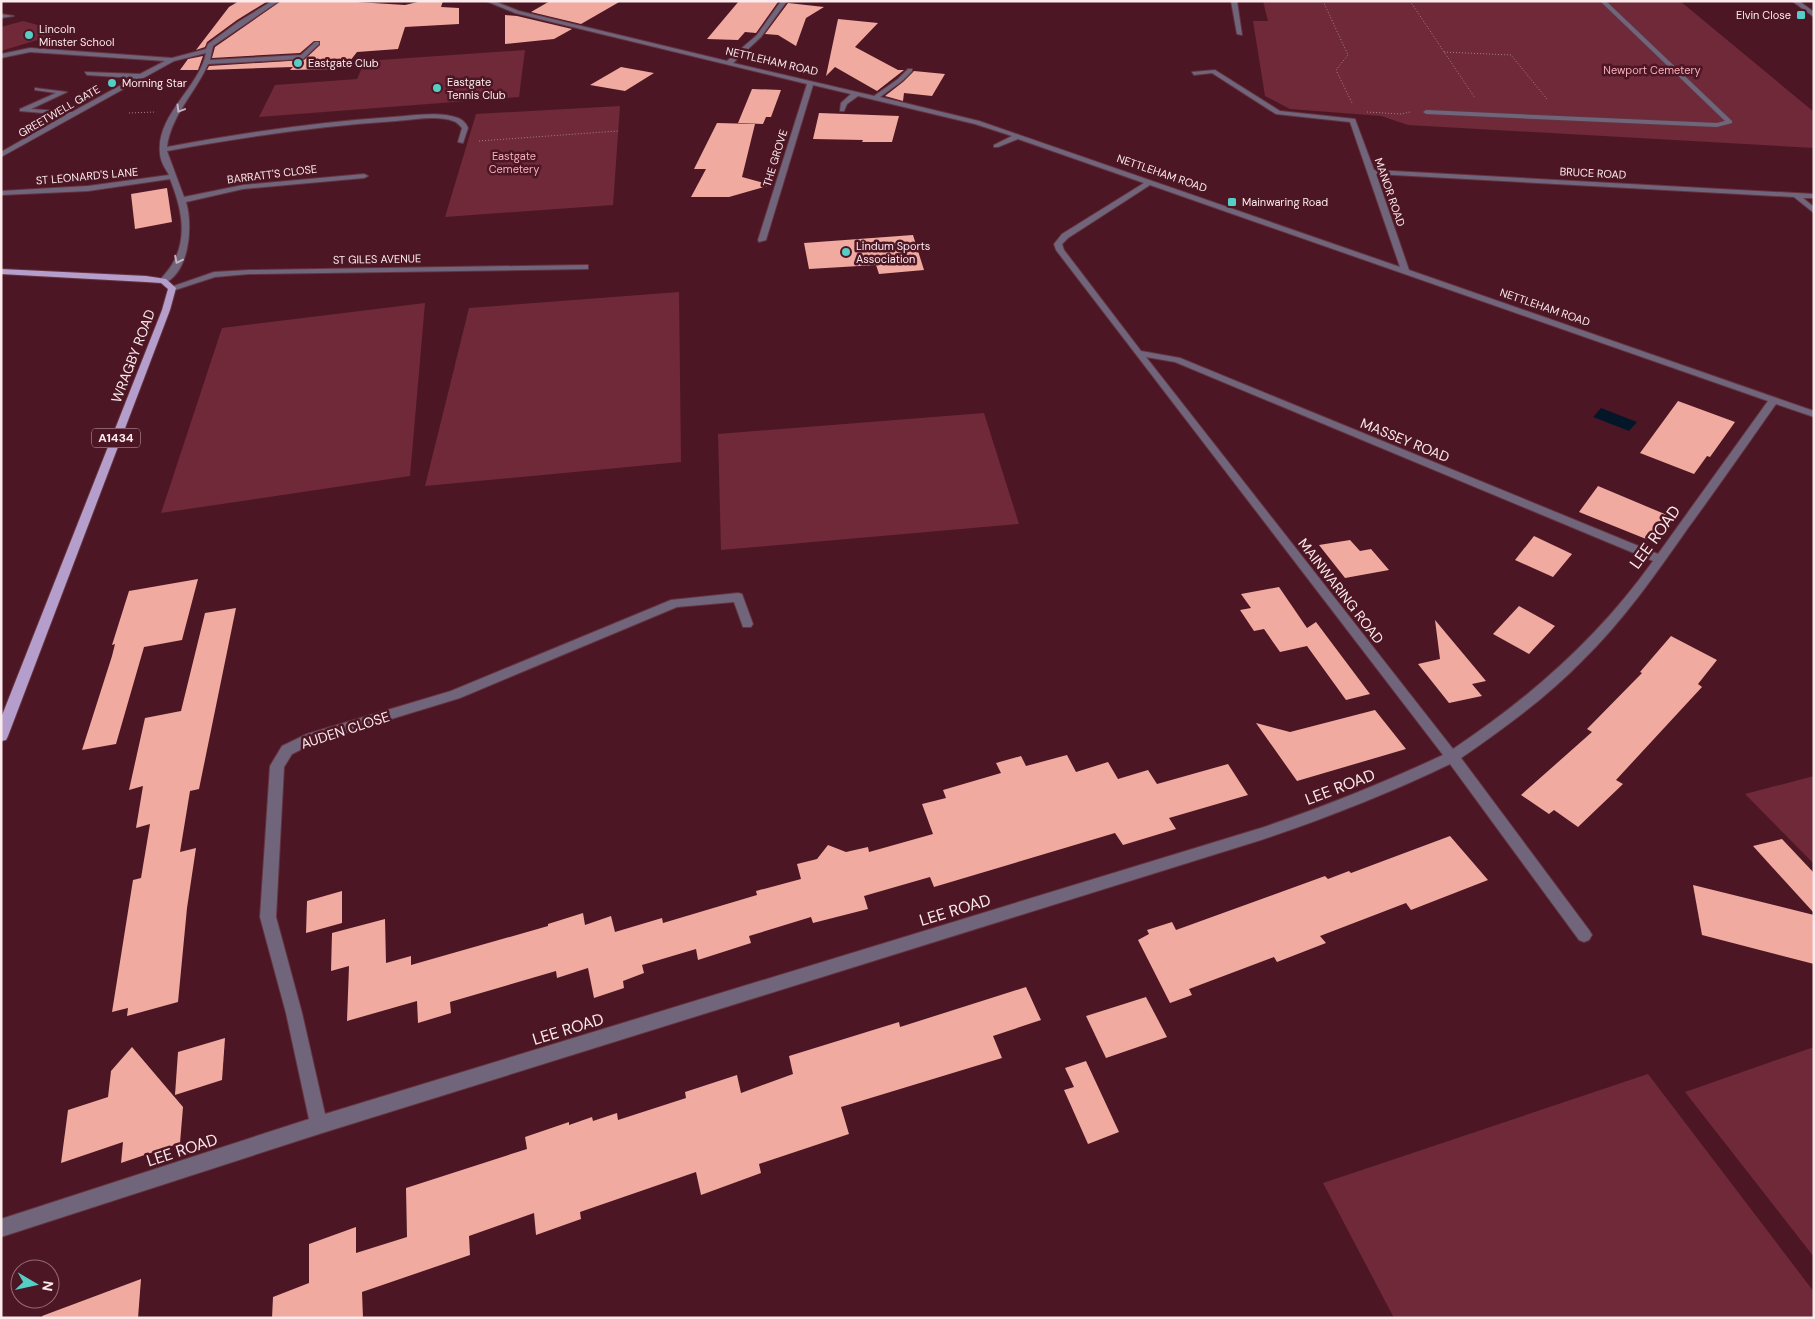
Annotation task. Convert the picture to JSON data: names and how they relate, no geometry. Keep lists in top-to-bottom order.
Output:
{
  "streets": {
    "main road": ["WRAGBY ROAD", "A1434"],
    "street": [
      "NETTLEHAM ROAD",
      "GREETWELL GATE",
      "THE GROVE",
      "BRUCE ROAD",
      "BARRATT'S CLOSE",
      "ST LEONARD'S LANE",
      "MANOR ROAD",
      "ST GILES AVENUE",
      "MASSEY ROAD",
      "LEE ROAD",
      "MAINWARING ROAD",
      "AUDEN CLOSE"
    ]
  },
  "crossings": [
    ["NETTLEHAM ROAD", "THE GROVE"],
    ["NETTLEHAM ROAD", "MANOR ROAD"],
    ["NETTLEHAM ROAD", "LEE ROAD"],
    ["NETTLEHAM ROAD", "MAINWARING ROAD"],
    ["BRUCE ROAD", "MANOR ROAD"],
    ["ST GILES AVENUE", "WRAGBY ROAD"],
    ["MASSEY ROAD", "LEE ROAD"],
    ["MASSEY ROAD", "MAINWARING ROAD"],
    ["LEE ROAD", "MAINWARING ROAD"],
    ["LEE ROAD", "AUDEN CLOSE"]
  ],
  "parks": ["Newport Cemetery", "Eastgate Cemetery"],
  "places": {
    "transit": ["Elvin Close", "Mainwaring Road"],
    "other": [
      "Lincoln Minster School",
      "Eastgate Club",
      "Morning Star",
      "Eastgate Tennis Club",
      "Lindum Sports Association"
    ]
  },
  "north": "right"
}
